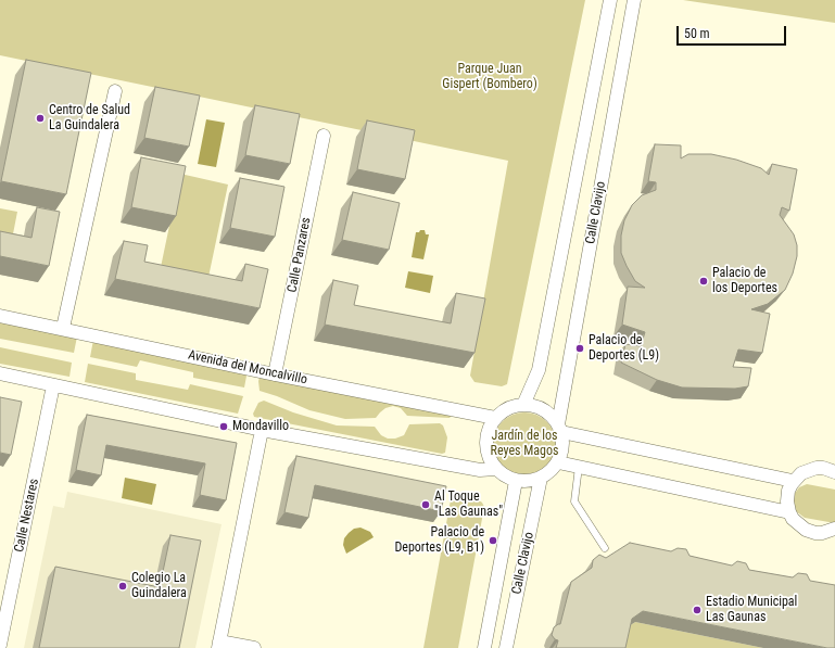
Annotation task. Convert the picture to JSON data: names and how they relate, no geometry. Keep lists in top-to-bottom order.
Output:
{
  "streets": {
    "street": [
      "Calle Clavijo",
      "Calle Panzares",
      "Avenida del Moncalvillo",
      "Calle Nestares"
    ]
  },
  "crossings": [
    ["Calle Clavijo", "Avenida del Moncalvillo"],
    ["Calle Panzares", "Avenida del Moncalvillo"]
  ],
  "parks": ["Parque Juan Gispert (Bombero)", "Jardín de los Reyes Magos"],
  "places": [
    "Centro de Salud La Guindalera",
    "Palacio de los Deportes",
    "Palacio de Deportes (L9)",
    "Mondavillo",
    "Al Toque \"Las Gaunas\"",
    "Palacio de Deportes (L9, B1)",
    "Colegio La Guindalera",
    "Estadio Municipal Las Gaunas"
  ],
  "scale_bar": "50 m"
}
